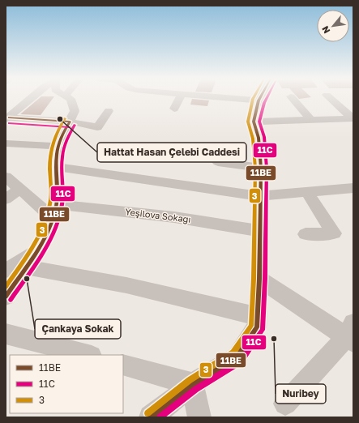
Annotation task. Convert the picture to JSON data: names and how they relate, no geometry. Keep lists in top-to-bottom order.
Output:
{
  "streets": {
    "street": ["Yeşilova Sokağı"]
  },
  "places": ["Hattat Hasan Çelebi Caddesi", "Çankaya Sokak", "Nuribey"],
  "lines": ["transit line 11BE", "transit line 11C", "transit line 3"],
  "legend": ["11BE", "11C", "3"],
  "north": "bottom left"
}
